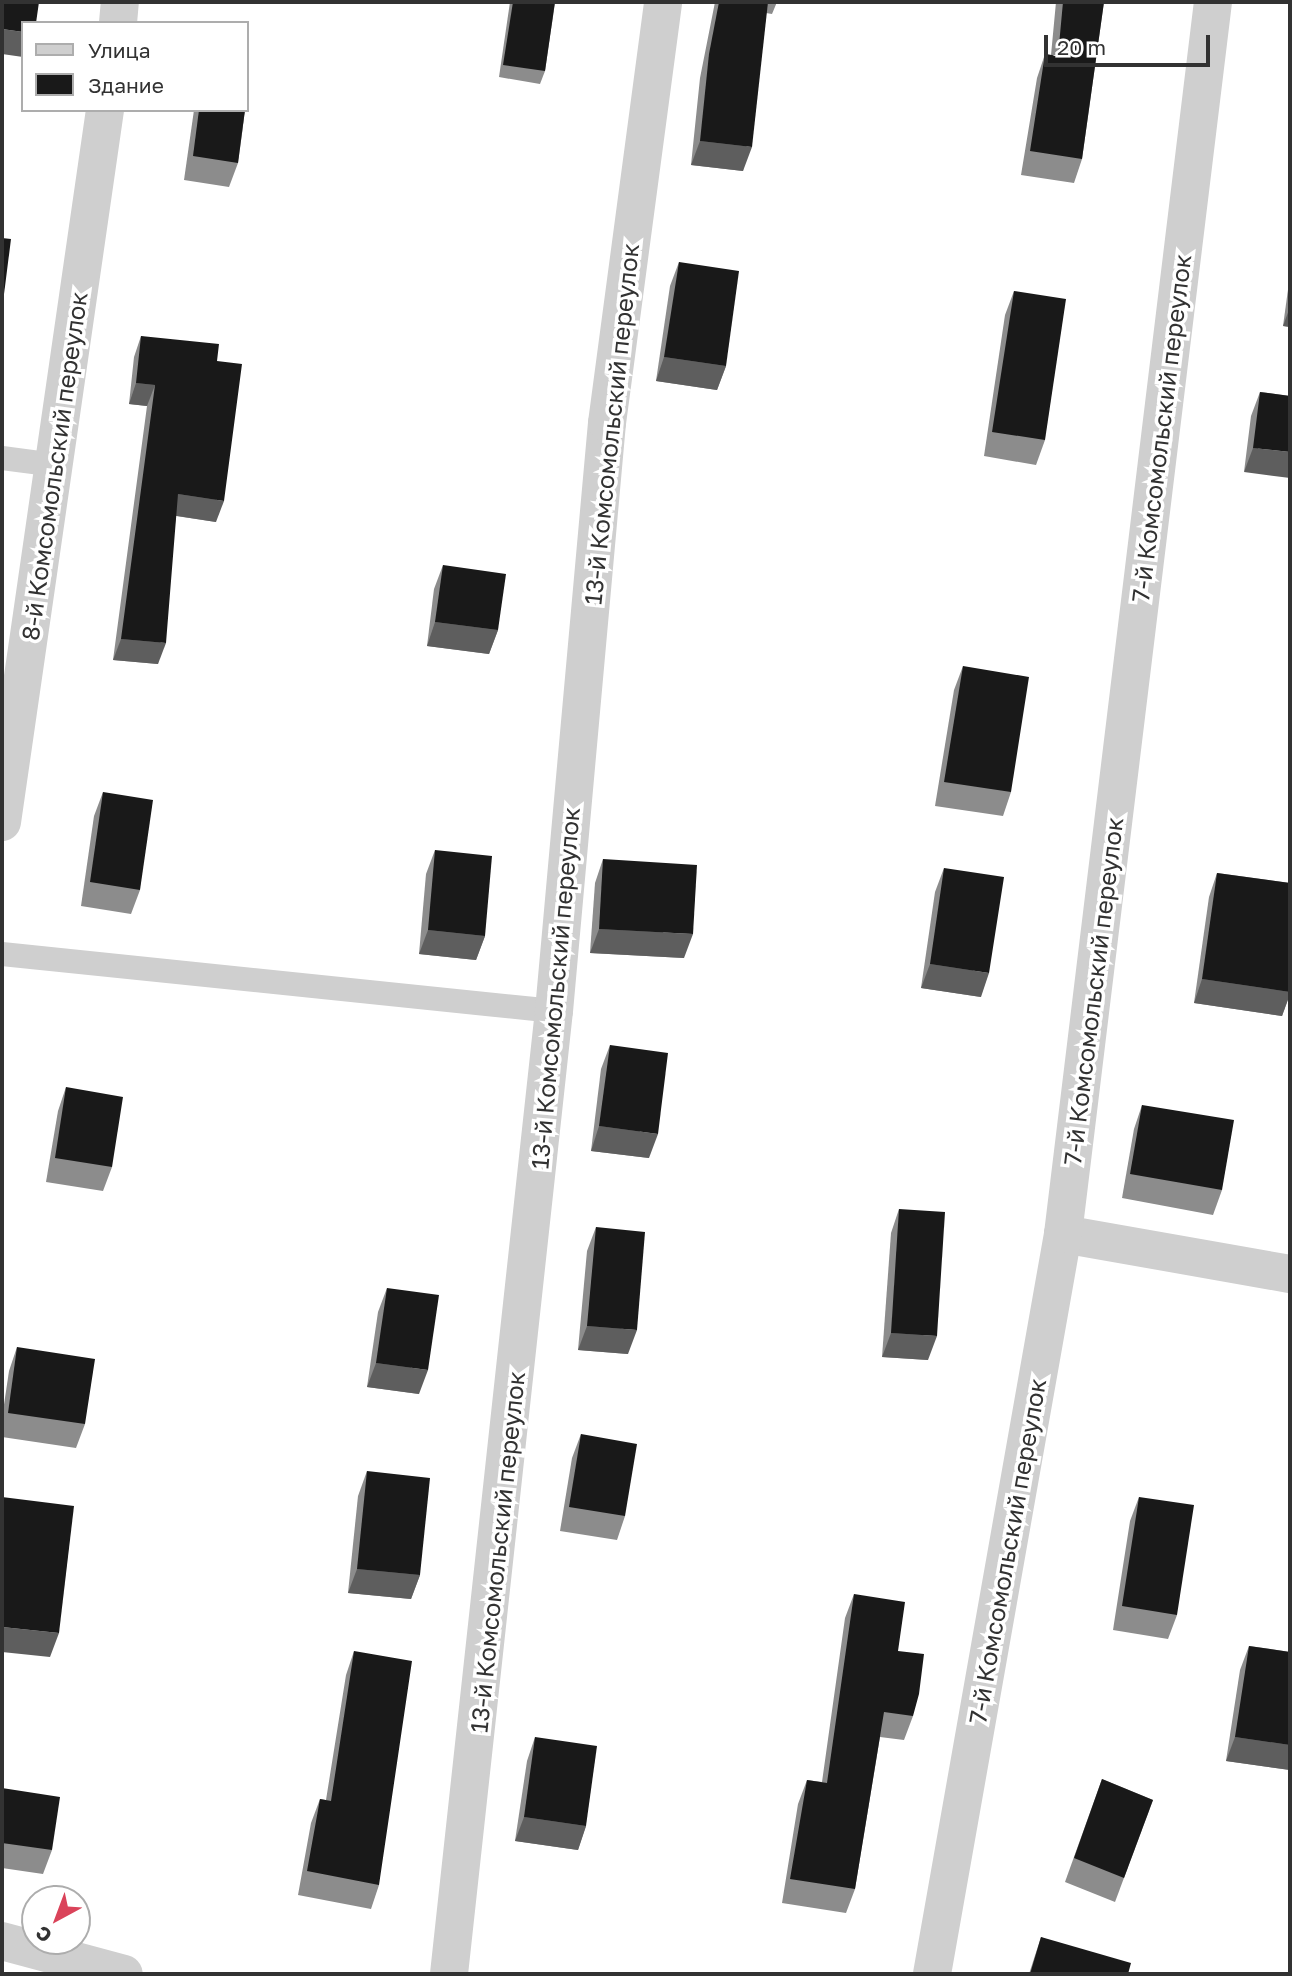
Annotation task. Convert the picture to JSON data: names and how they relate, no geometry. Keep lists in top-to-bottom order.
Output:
{
  "streets": {
    "street": ["13-й Комсомольский переулок", "7-й Комсомольский переулок", "8-й Комсомольский переулок"]
  },
  "legend": ["Улица", "Здание"],
  "scale_bar": "20 m",
  "north": "bottom left"
}
